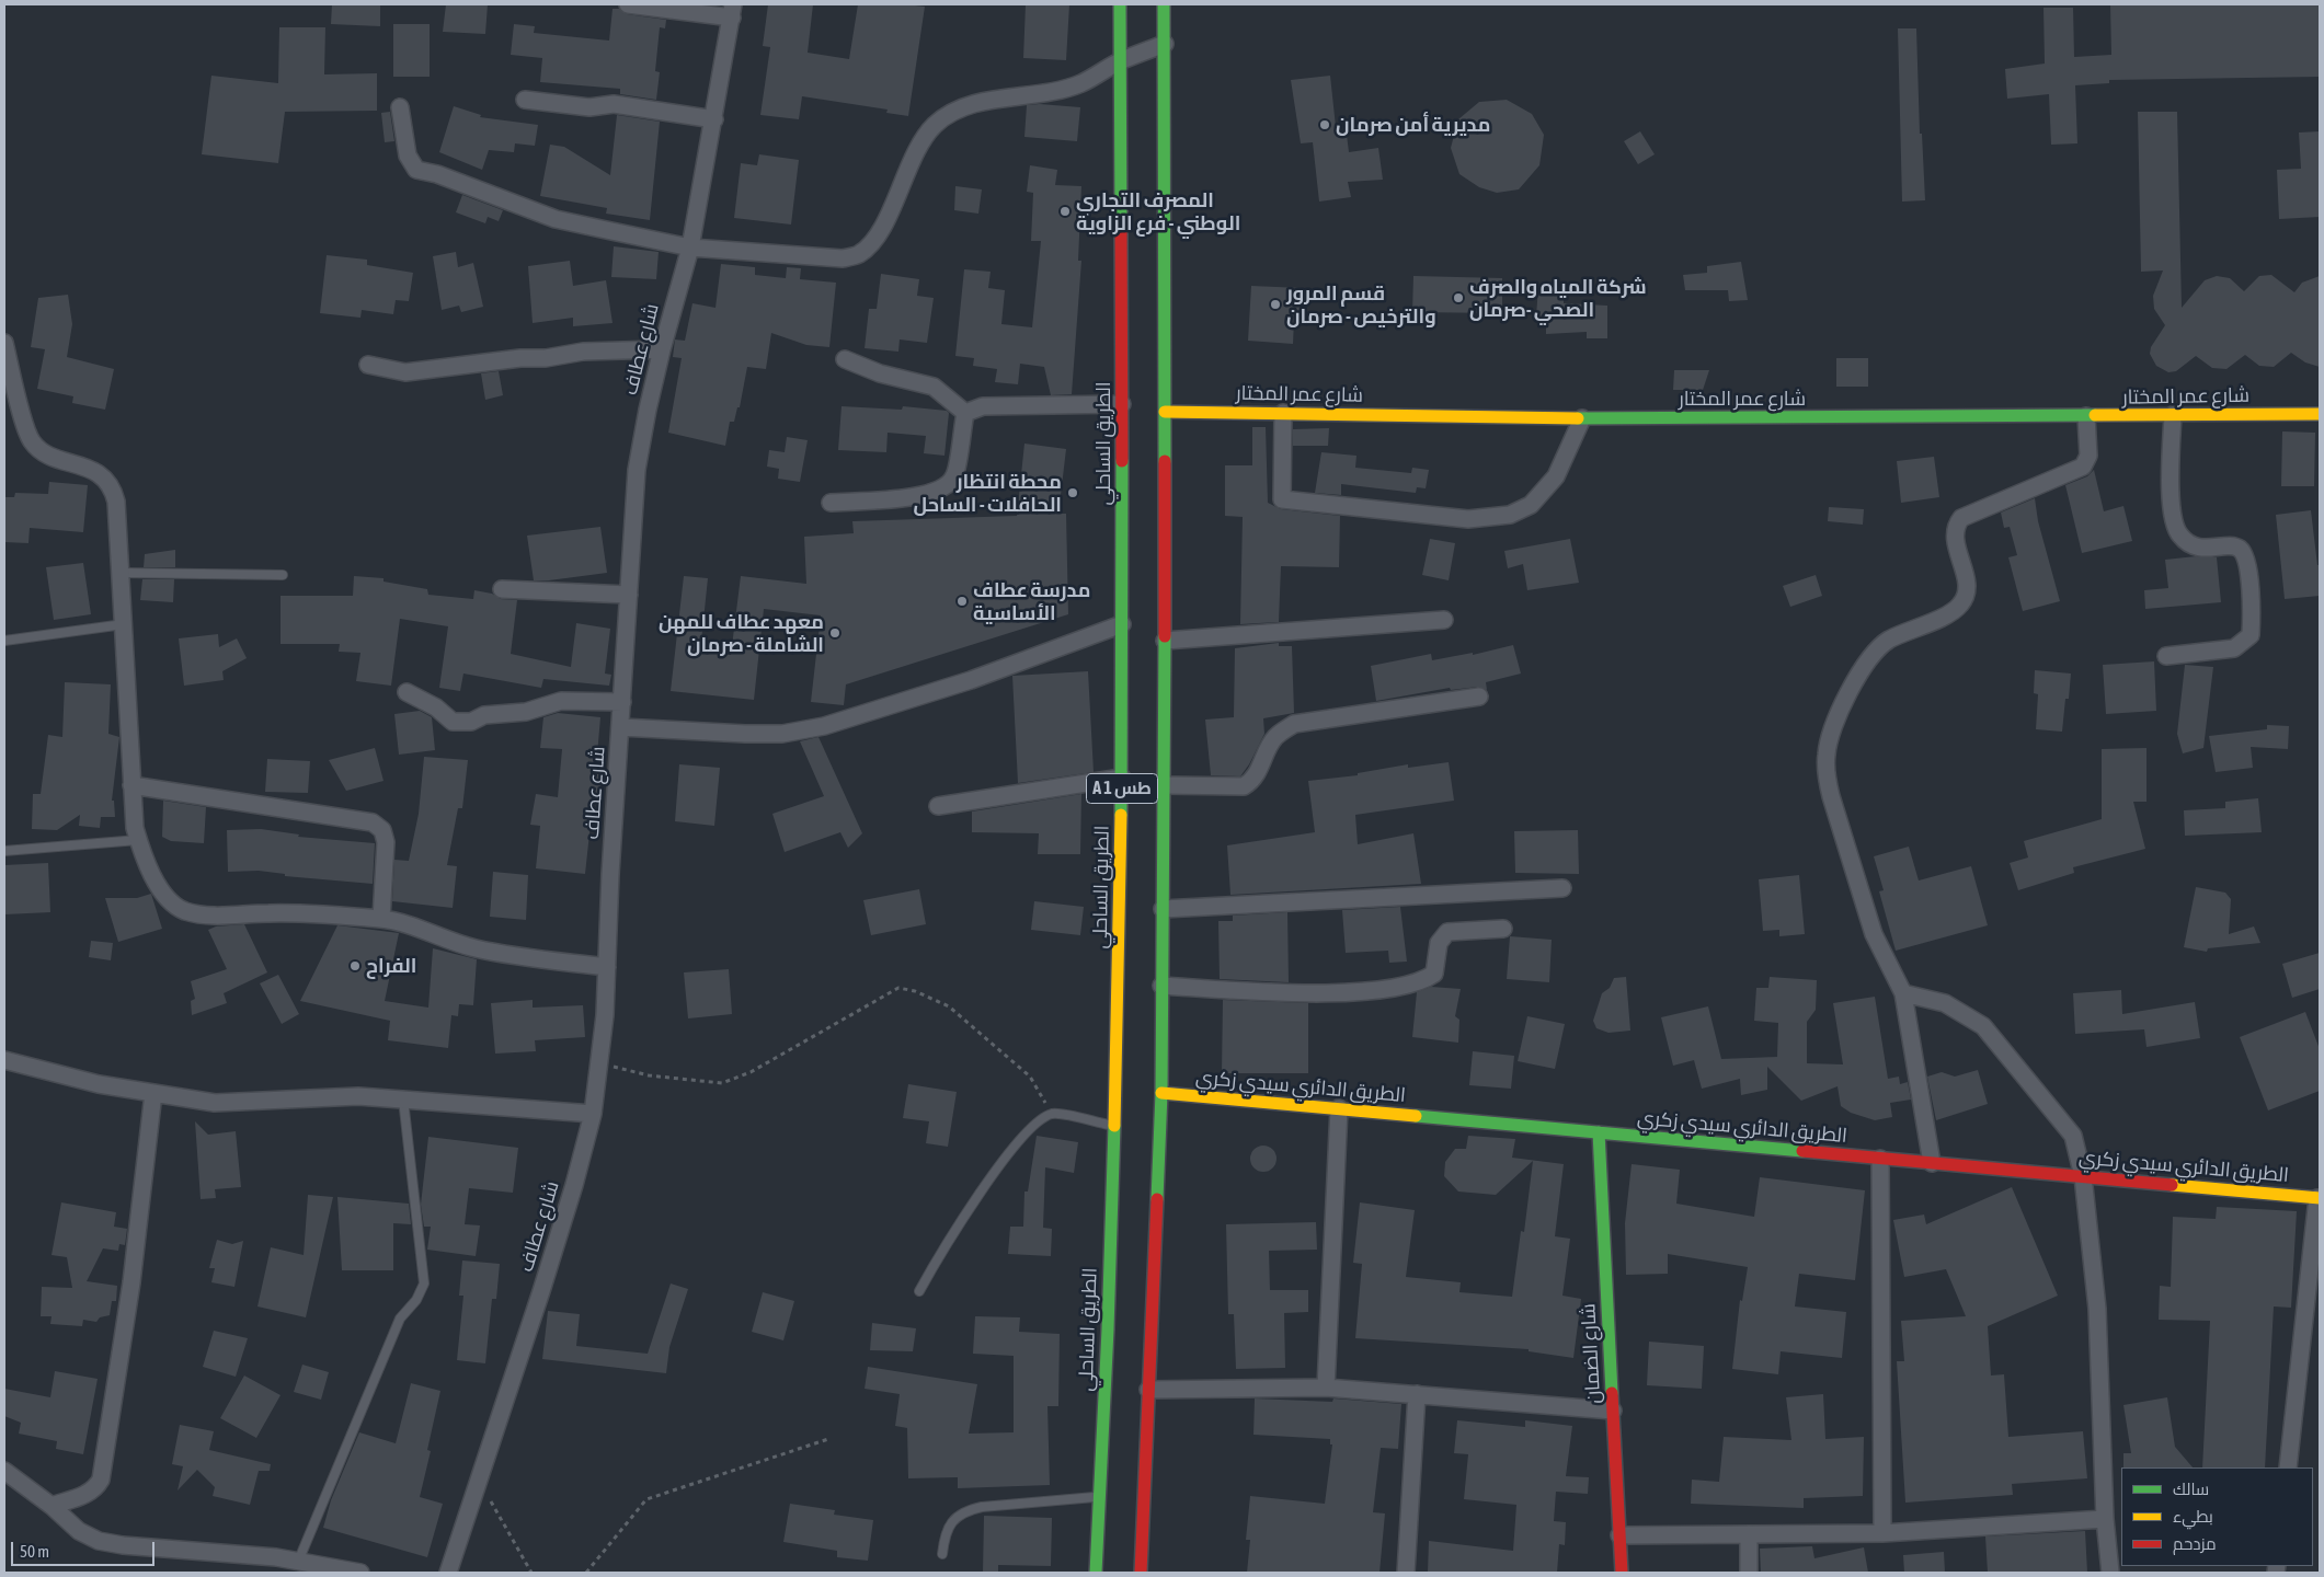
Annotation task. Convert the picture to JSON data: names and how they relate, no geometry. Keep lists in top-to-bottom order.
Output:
{
  "streets": {
    "main road": [
      "شارع عمر المختار",
      "الطريق الساحلي",
      "A 1 طس",
      "الطريق الدائري سيدي زكري",
      "شارع الضمان"
    ],
    "street": ["شارع عطاف"]
  },
  "crossings": [
    ["شارع عمر المختار", "A 1 طس"],
    ["A 1 طس", "الطريق الدائري سيدي زكري"],
    ["الطريق الدائري سيدي زكري", "شارع الضمان"]
  ],
  "places": [
    "مديرية أمن صرمان",
    "المصرف التجاري الوطني - فرع الزاوية",
    "شركة المياه والصرف الصحي -صرمان",
    "قسم المرور والترخيص - صرمان",
    "محطة انتظار الحافلات - الساحل",
    "مدرسة عطاف الأساسية",
    "معهد عطاف للمهن الشاملة - صرمان",
    "الفراح"
  ],
  "legend": ["سالك", "بطيء", "مزدحم"],
  "scale_bar": "50 m"
}
